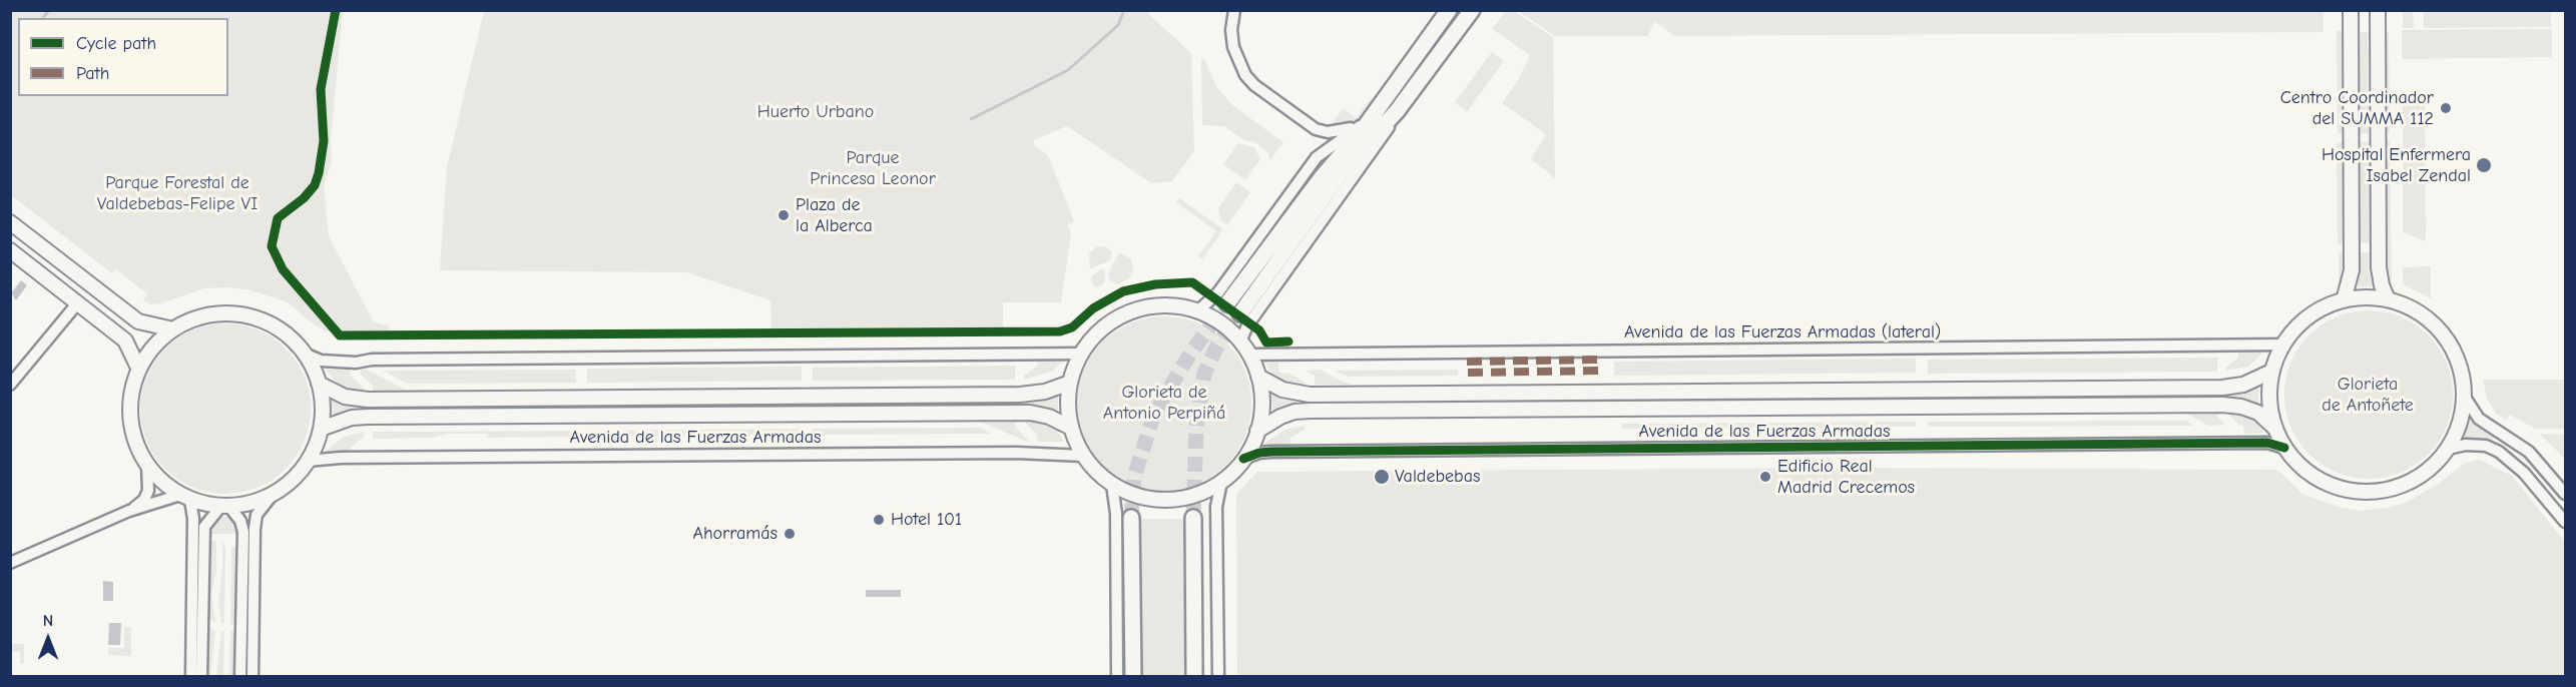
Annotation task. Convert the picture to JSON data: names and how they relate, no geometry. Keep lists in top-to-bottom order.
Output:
{
  "streets": {
    "street": ["Avenida de las Fuerzas Armadas (lateral)", "Avenida de las Fuerzas Armadas"]
  },
  "crossings": [
    ["Avenida de las Fuerzas Armadas (lateral)", "Avenida de las Fuerzas Armadas"]
  ],
  "parks": [
    "Huerto Urbano",
    "Parque Princesa Leonor",
    "Parque Forestal de Valdebebas-Felipe VI",
    "Glorieta de Antoñete",
    "Glorieta de Antonio Perpiñá"
  ],
  "places": [
    "Centro Coordinador del SUMMA 112",
    "Hospital Enfermera Isabel Zendal",
    "Plaza de la Alberca",
    "Valdebebas",
    "Edificio Real Madrid Crecemos",
    "Hotel 101",
    "Ahorramás"
  ],
  "legend": ["Cycle path", "Path"],
  "north": "top"
}
